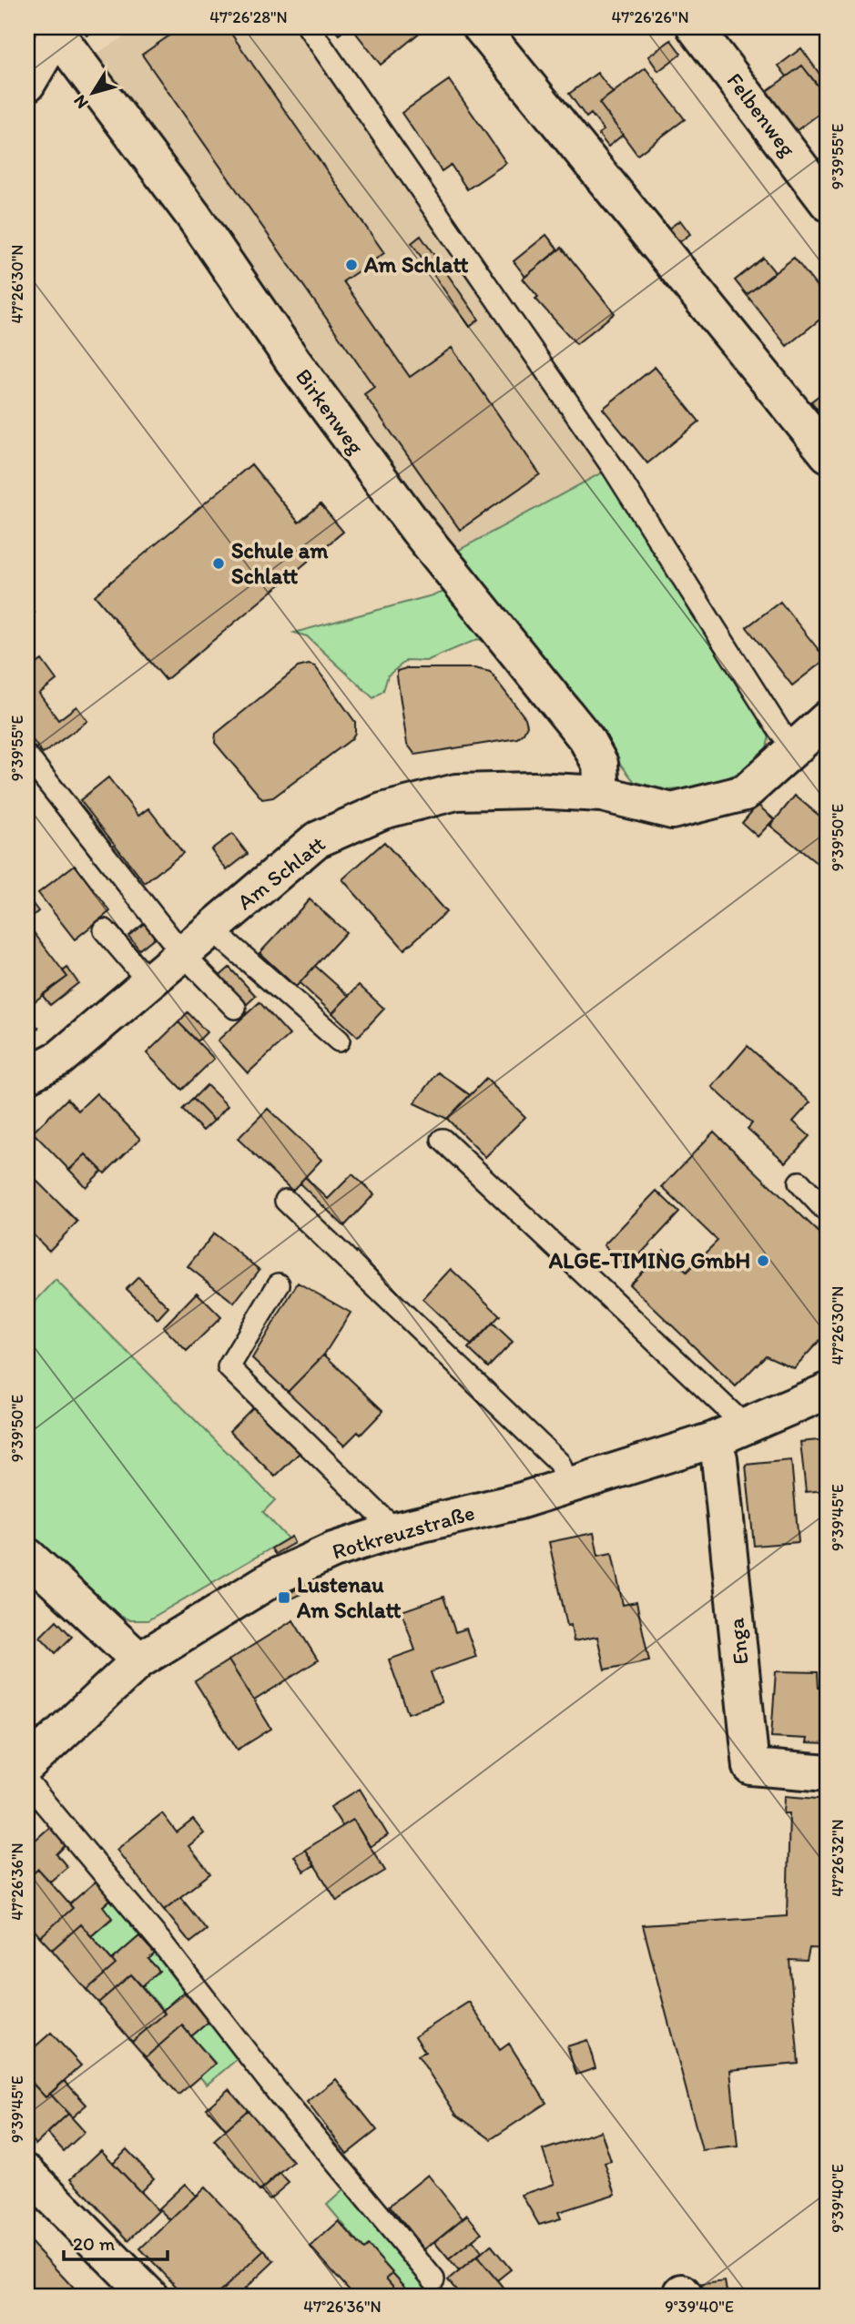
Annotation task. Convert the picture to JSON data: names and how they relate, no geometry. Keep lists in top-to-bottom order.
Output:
{
  "streets": {
    "street": [
      "Felbenweg",
      "Birkenweg",
      "Am Schlatt",
      "Rotkreuzstraße",
      "Enga"
    ]
  },
  "crossings": [
    ["Birkenweg", "Am Schlatt"],
    ["Rotkreuzstraße", "Enga"]
  ],
  "places": {
    "other": ["Am Schlatt", "Schule am Schlatt", "ALGE-TIMING GmbH"],
    "transit": ["Lustenau Am Schlatt"]
  },
  "scale_bar": "20 m",
  "north": "bottom left",
  "coordinates": [
    "47°26'28\"N",
    "47°26'26\"N",
    "9°39'55\"E",
    "47°26'30\"N",
    "9°39'50\"E",
    "9°39'45\"E",
    "47°26'32\"N",
    "47°26'36\"N",
    "9°39'40\"E"
  ]
}
